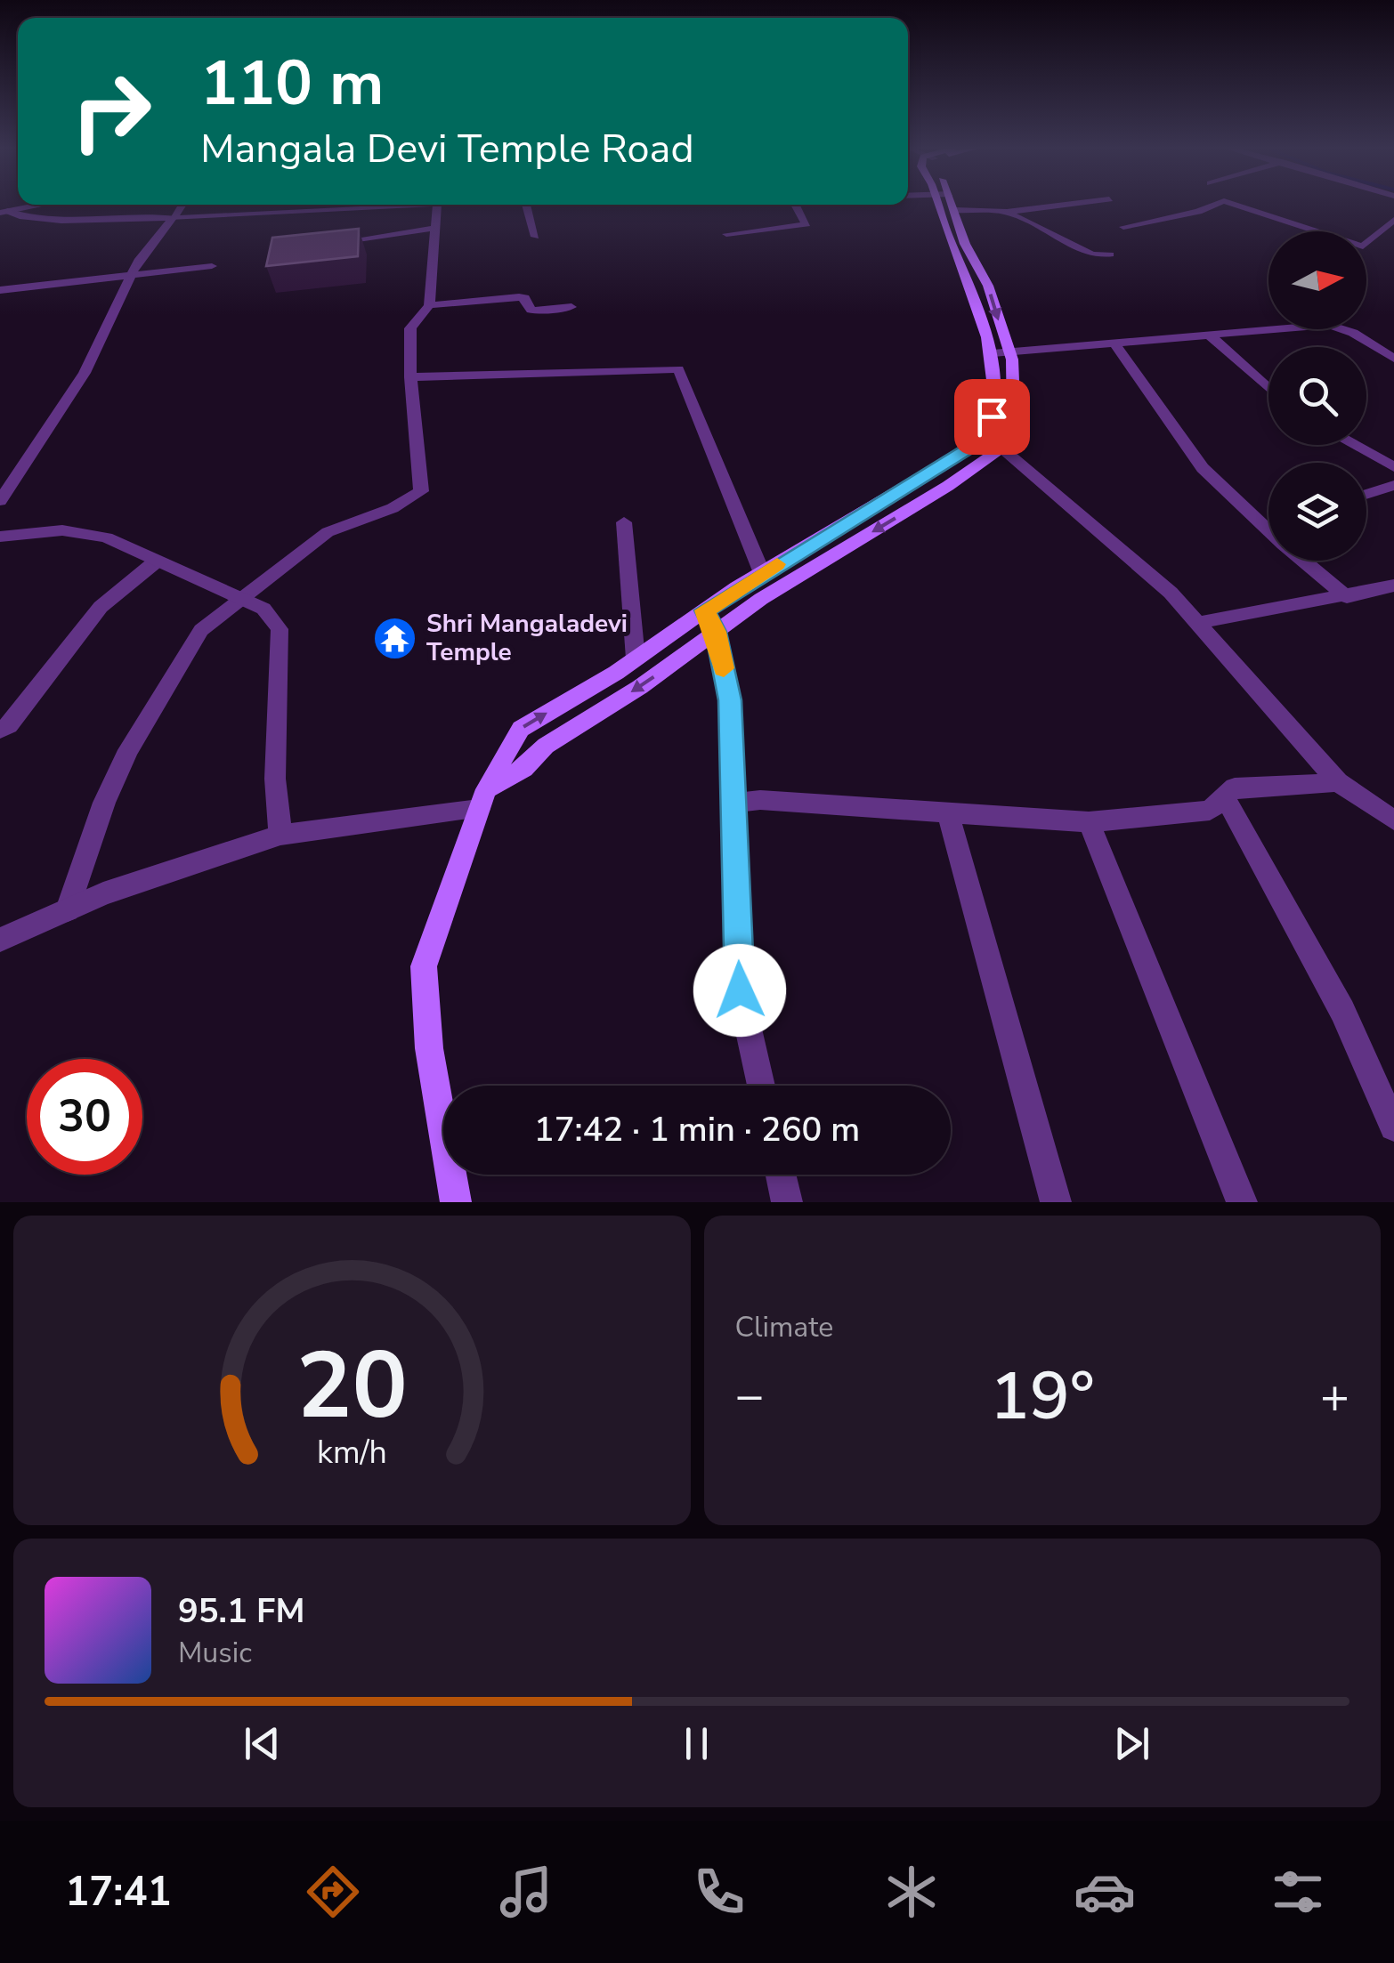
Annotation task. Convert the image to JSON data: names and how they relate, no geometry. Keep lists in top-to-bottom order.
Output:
{
  "places": {
    "temple": ["Shri Mangaladevi Temple"]
  },
  "north": "right",
  "page": {
    "turn": ["110 m", "Mangala Devi Temple Road"],
    "limit": "30",
    "trip": "17:42 · 1 min · 260 m",
    "tile": "Climate",
    "heat": ["−", "19°", "+"],
    "song": ["95.1 FM", "Music"],
    "tabs": "17:41",
    "gauge": ["20", "km/h"]
  }
}
